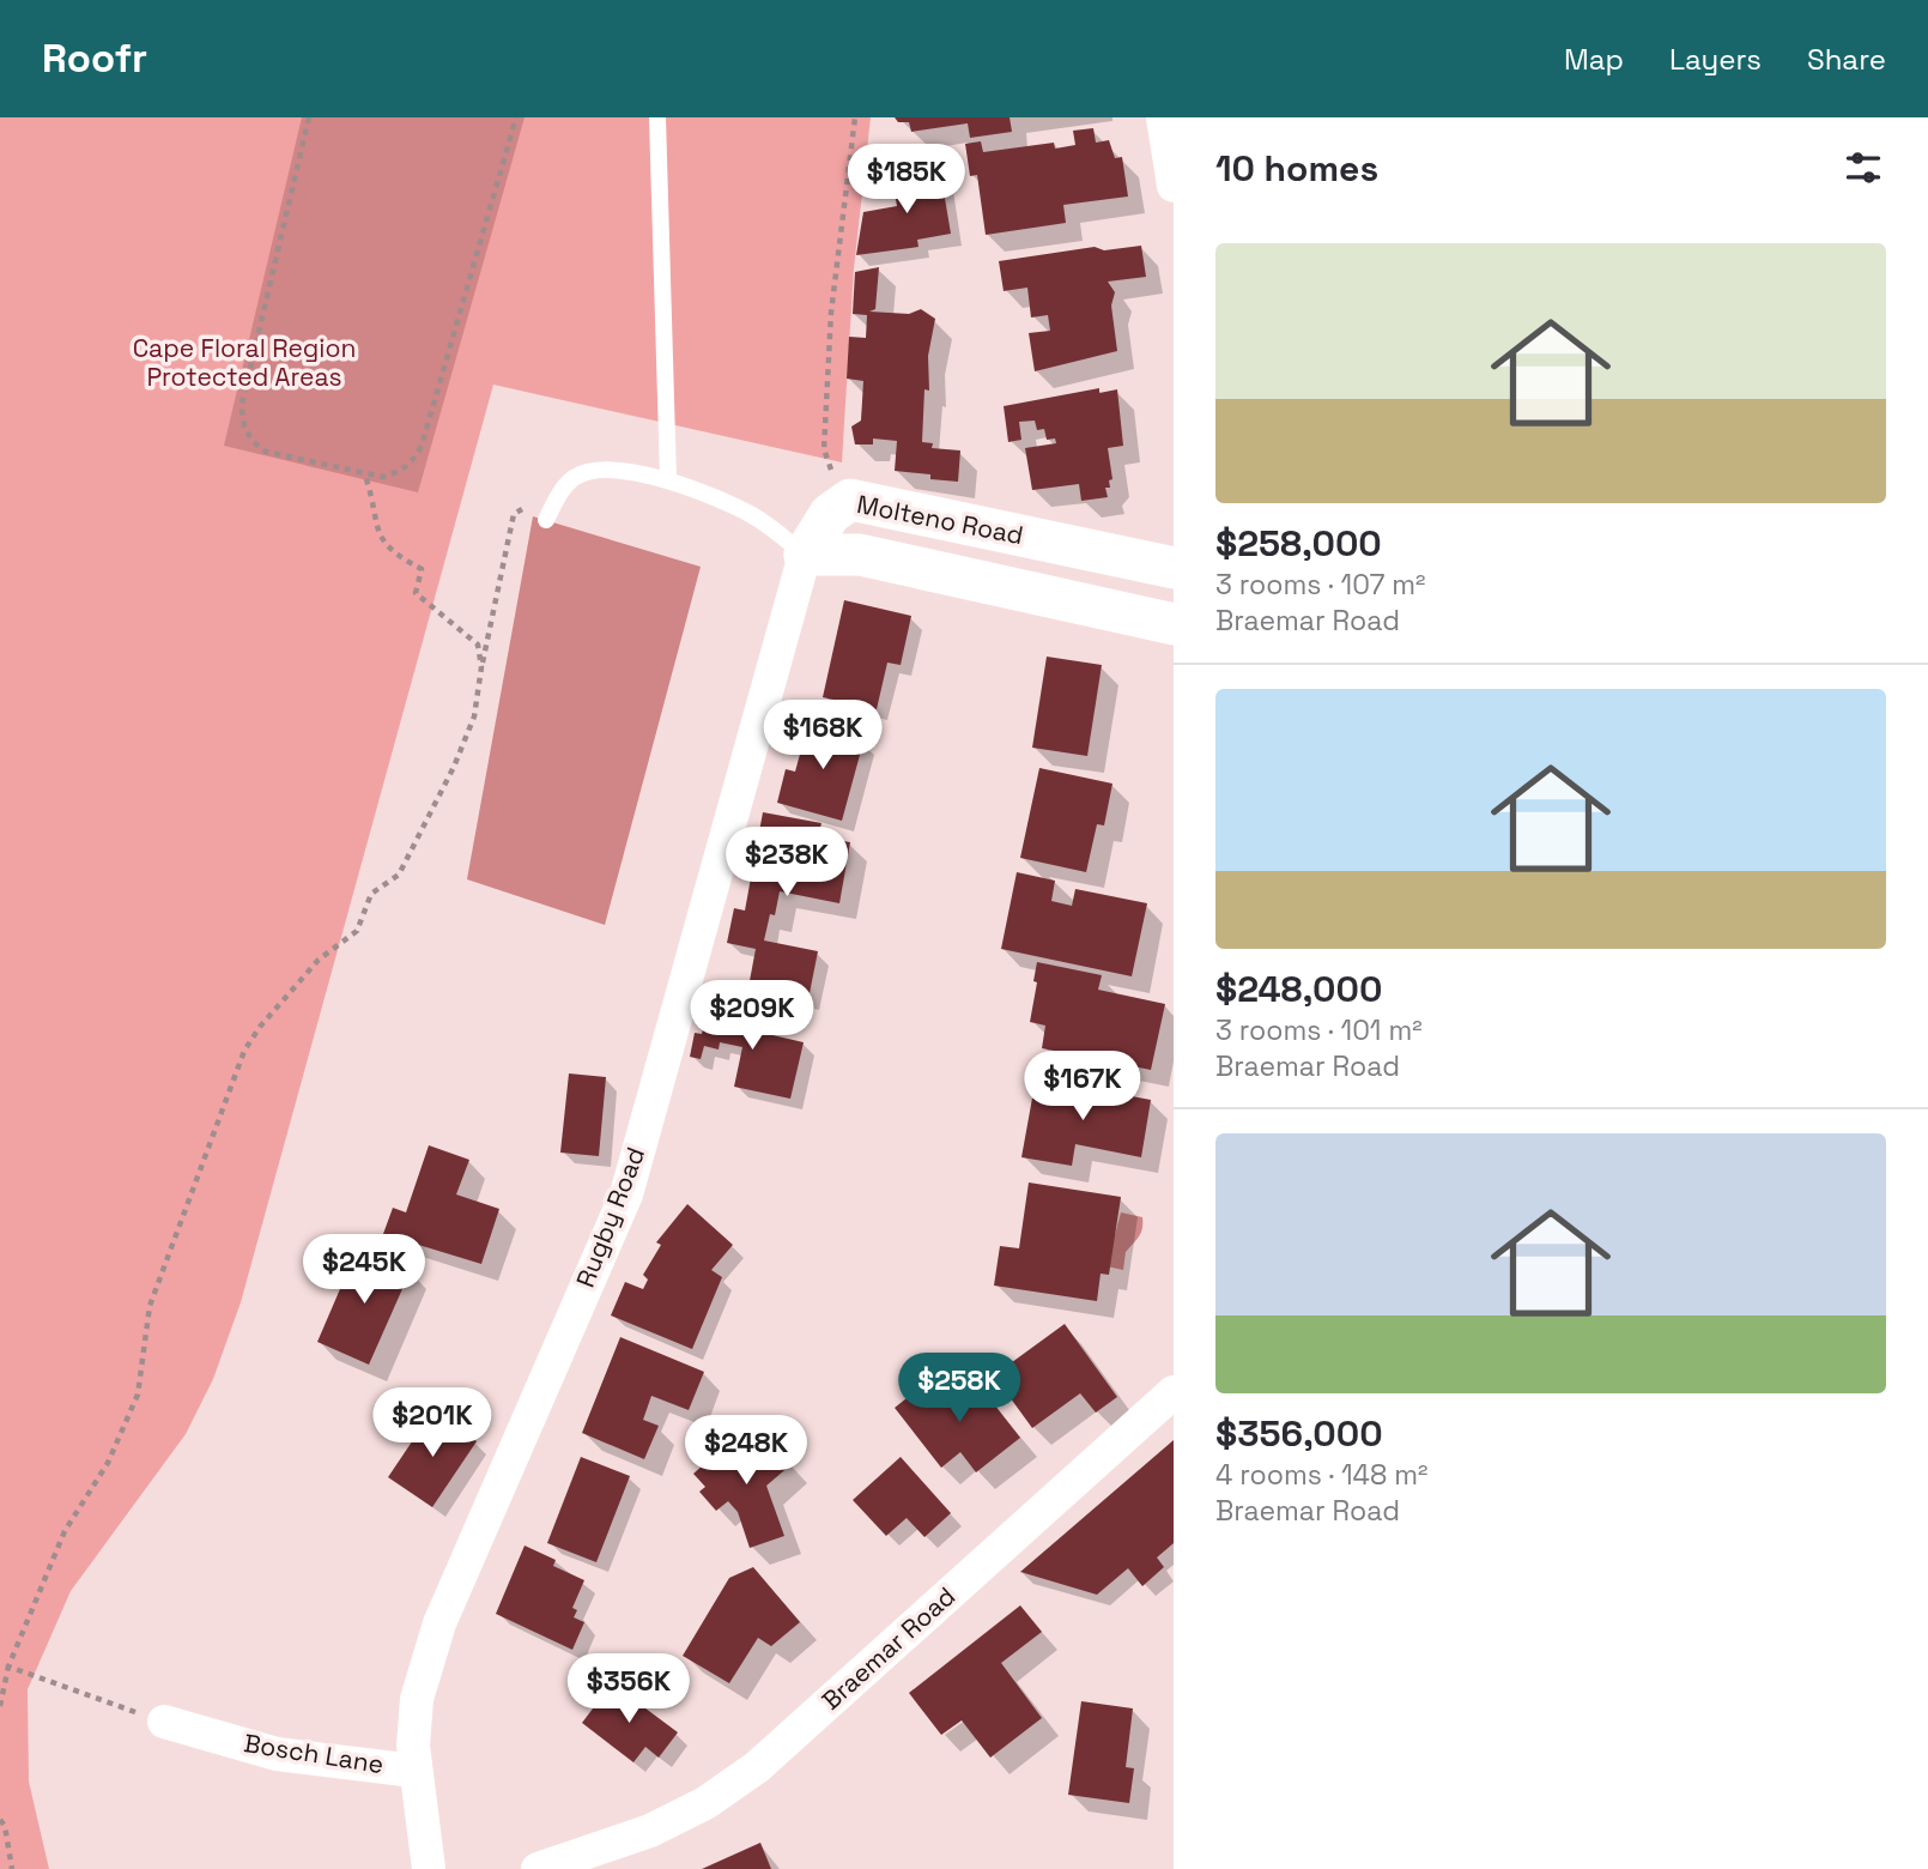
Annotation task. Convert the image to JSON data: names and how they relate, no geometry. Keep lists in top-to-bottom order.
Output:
{
  "streets": {
    "street": [
      "Molteno Road",
      "Rugby Road",
      "Braemar Road",
      "Bosch Lane"
    ]
  },
  "crossings": [
    ["Molteno Road", "Rugby Road"],
    ["Rugby Road", "Bosch Lane"]
  ],
  "parks": ["Cape Floral Region Protected Areas"],
  "page": {
    "header": "Roofr",
    "nav": ["Map", "Layers", "Share"],
    "heading": "10 homes",
    "price": [
      "$185K",
      "$168K",
      "$238K",
      "$209K",
      "$167K",
      "$245K",
      "$258K",
      "$201K",
      "$248K",
      "$356K"
    ],
    "list": [
      {
        "name": "$258,000",
        "note": "3 rooms · 107 m² · Braemar Road"
      },
      {
        "name": "$248,000",
        "note": "3 rooms · 101 m² · Braemar Road"
      },
      {
        "name": "$356,000",
        "note": "4 rooms · 148 m² · Braemar Road"
      }
    ]
  }
}
